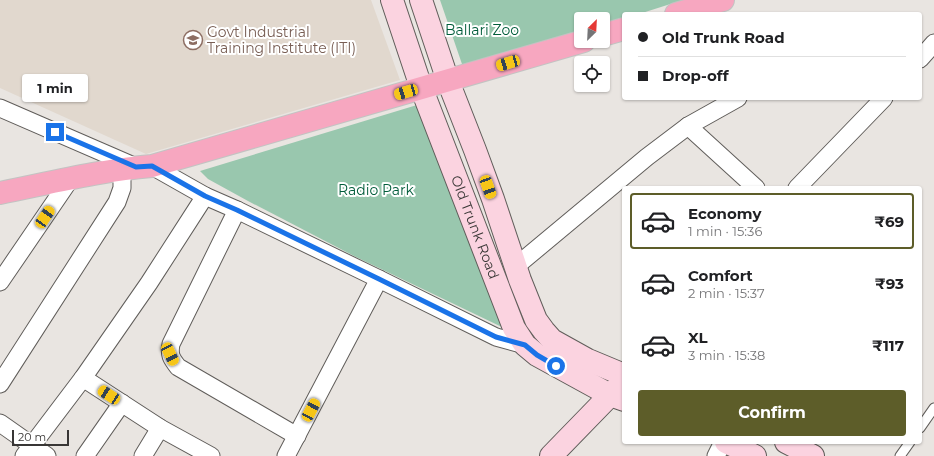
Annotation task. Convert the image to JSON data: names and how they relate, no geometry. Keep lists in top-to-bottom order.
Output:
{
  "streets": {
    "street": ["Old Trunk Road"]
  },
  "parks": ["Ballari Zoo", "Radio Park"],
  "places": {
    "school or university": ["Govt Industrial Training Institute (ITI)"]
  },
  "scale_bar": "20 m",
  "north": "top right",
  "page": {
    "banner": ["Old Trunk Road", "Drop-off"],
    "bubble": "1 min",
    "list": [
      {
        "name": "Economy",
        "note": "1 min · 15:36",
        "value": "₹69"
      },
      {
        "name": "Comfort",
        "note": "2 min · 15:37",
        "value": "₹93"
      },
      {
        "name": "XL",
        "note": "3 min · 15:38",
        "value": "₹117"
      }
    ],
    "buttons": "Confirm",
    "scale": "20 m"
  }
}
